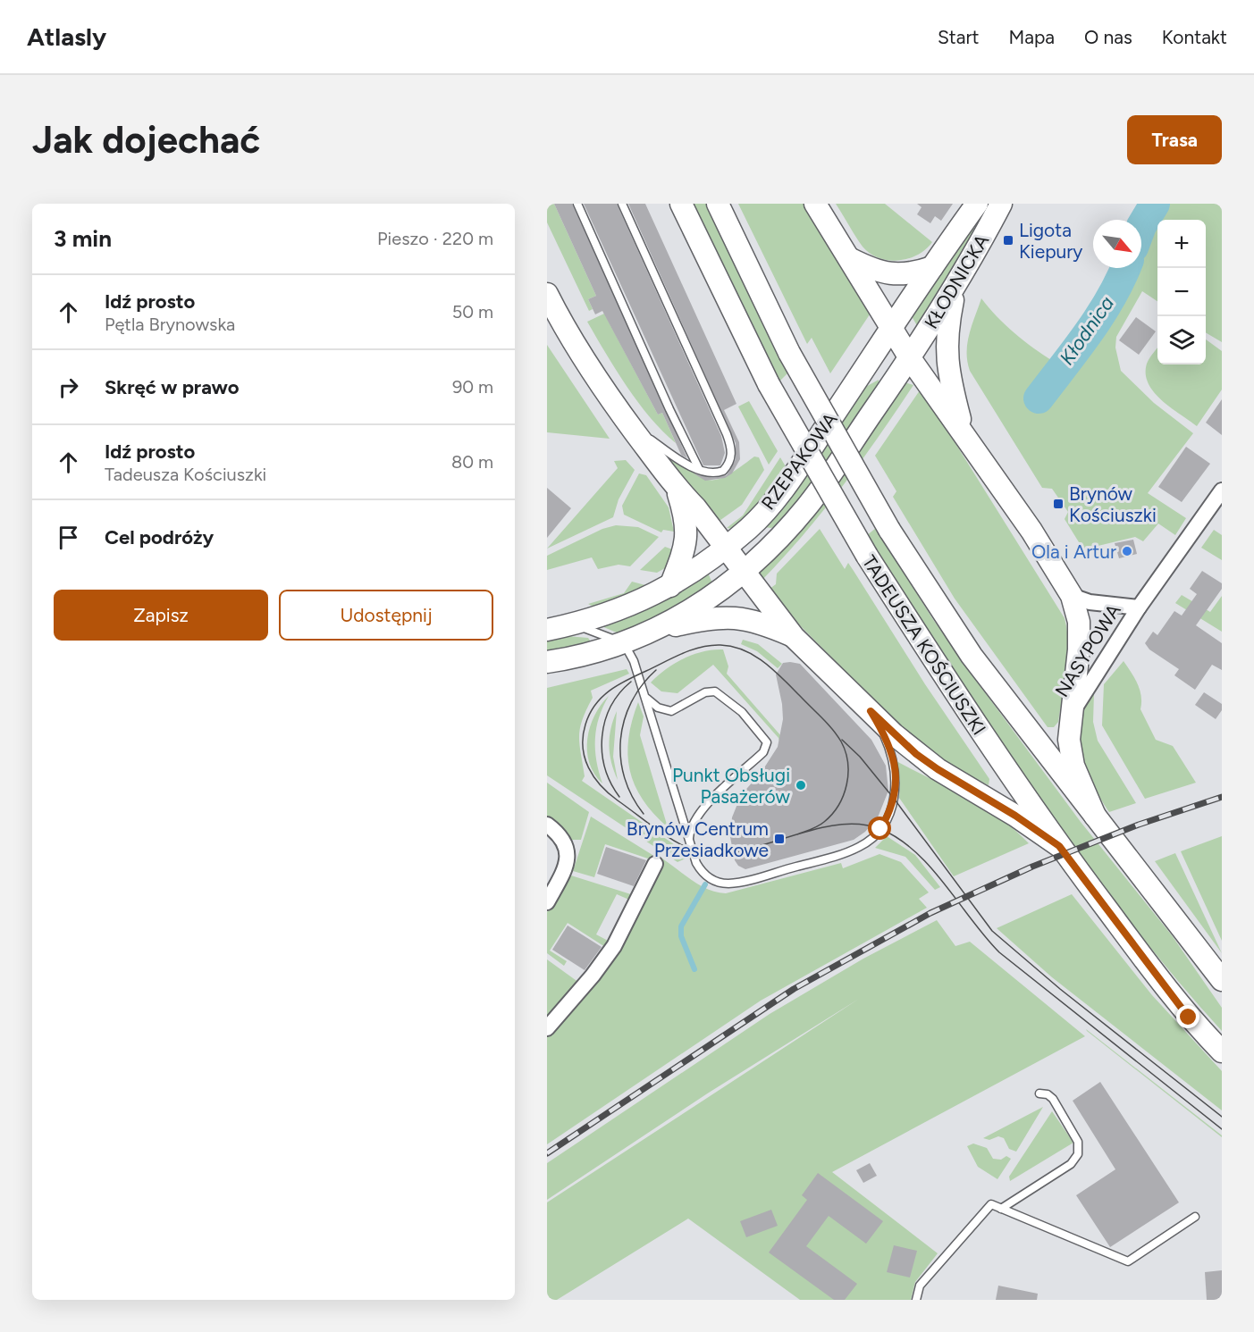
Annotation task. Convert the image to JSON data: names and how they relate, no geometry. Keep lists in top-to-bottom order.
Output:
{
  "streets": {
    "main road": ["KŁODNICKA", "RZEPAKOWA", "TADEUSZA KOŚCIUSZKI"],
    "street": ["NASYPOWA"]
  },
  "crossings": [
    ["KŁODNICKA", "RZEPAKOWA"]
  ],
  "water": ["Kłodnica"],
  "places": {
    "transit": ["Ligota Kiepury", "Brynów Kościuszki", "Brynów Centrum Przesiadkowe"],
    "other": ["Ola i Artur", "Punkt Obsługi Pasażerów"]
  },
  "north": "bottom right",
  "page": {
    "header": "Atlasly",
    "nav": [
      "Start",
      "Mapa",
      "O nas",
      "Kontakt"
    ],
    "buttons": [
      "Trasa",
      ["Zapisz", "Udostępnij"]
    ],
    "title": "Jak dojechać",
    "heading": ["3 min", "Pieszo · 220 m"],
    "map_buttons": ["+", "−"],
    "list": [
      ["Idź prosto", "Pętla Brynowska", "50 m"],
      ["Skręć w prawo", "90 m"],
      ["Idź prosto", "Tadeusza Kościuszki", "80 m"],
      "Cel podróży"
    ]
  }
}
